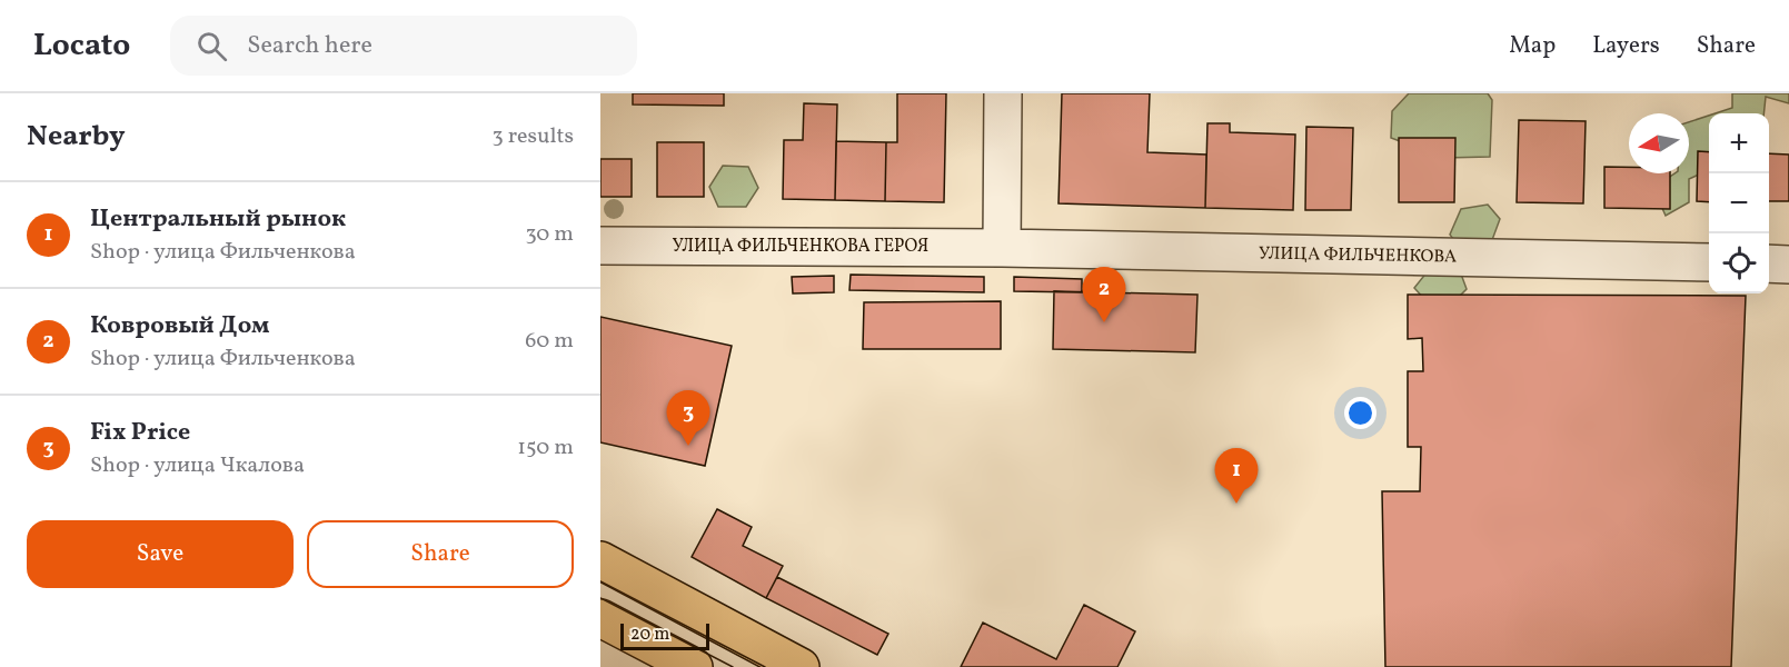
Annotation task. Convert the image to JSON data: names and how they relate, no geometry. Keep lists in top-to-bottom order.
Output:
{
  "streets": {
    "street": ["УЛИЦА ФИЛЬЧЕНКОВА ГЕРОЯ", "УЛИЦА ФИЛЬЧЕНКОВА"]
  },
  "crossings": [
    ["УЛИЦА ФИЛЬЧЕНКОВА ГЕРОЯ", "УЛИЦА ФИЛЬЧЕНКОВА"]
  ],
  "scale_bar": "20 m",
  "north": "left",
  "page": {
    "header": "Locato",
    "search": "Search here",
    "nav": ["Map", "Layers", "Share"],
    "heading": ["Nearby", "3 results"],
    "map_buttons": ["+", "−"],
    "list": [
      {
        "mark": "1",
        "name": "Центральный рынок",
        "note": "Shop · улица Фильченкова",
        "value": "30 m"
      },
      {
        "mark": "2",
        "name": "Ковровый Дом",
        "note": "Shop · улица Фильченкова",
        "value": "60 m"
      },
      {
        "mark": "3",
        "name": "Fix Price",
        "note": "Shop · улица Чкалова",
        "value": "150 m"
      }
    ],
    "pins": ["2", "3", "1"],
    "buttons": ["Save", "Share"],
    "scale": "20 m"
  }
}
